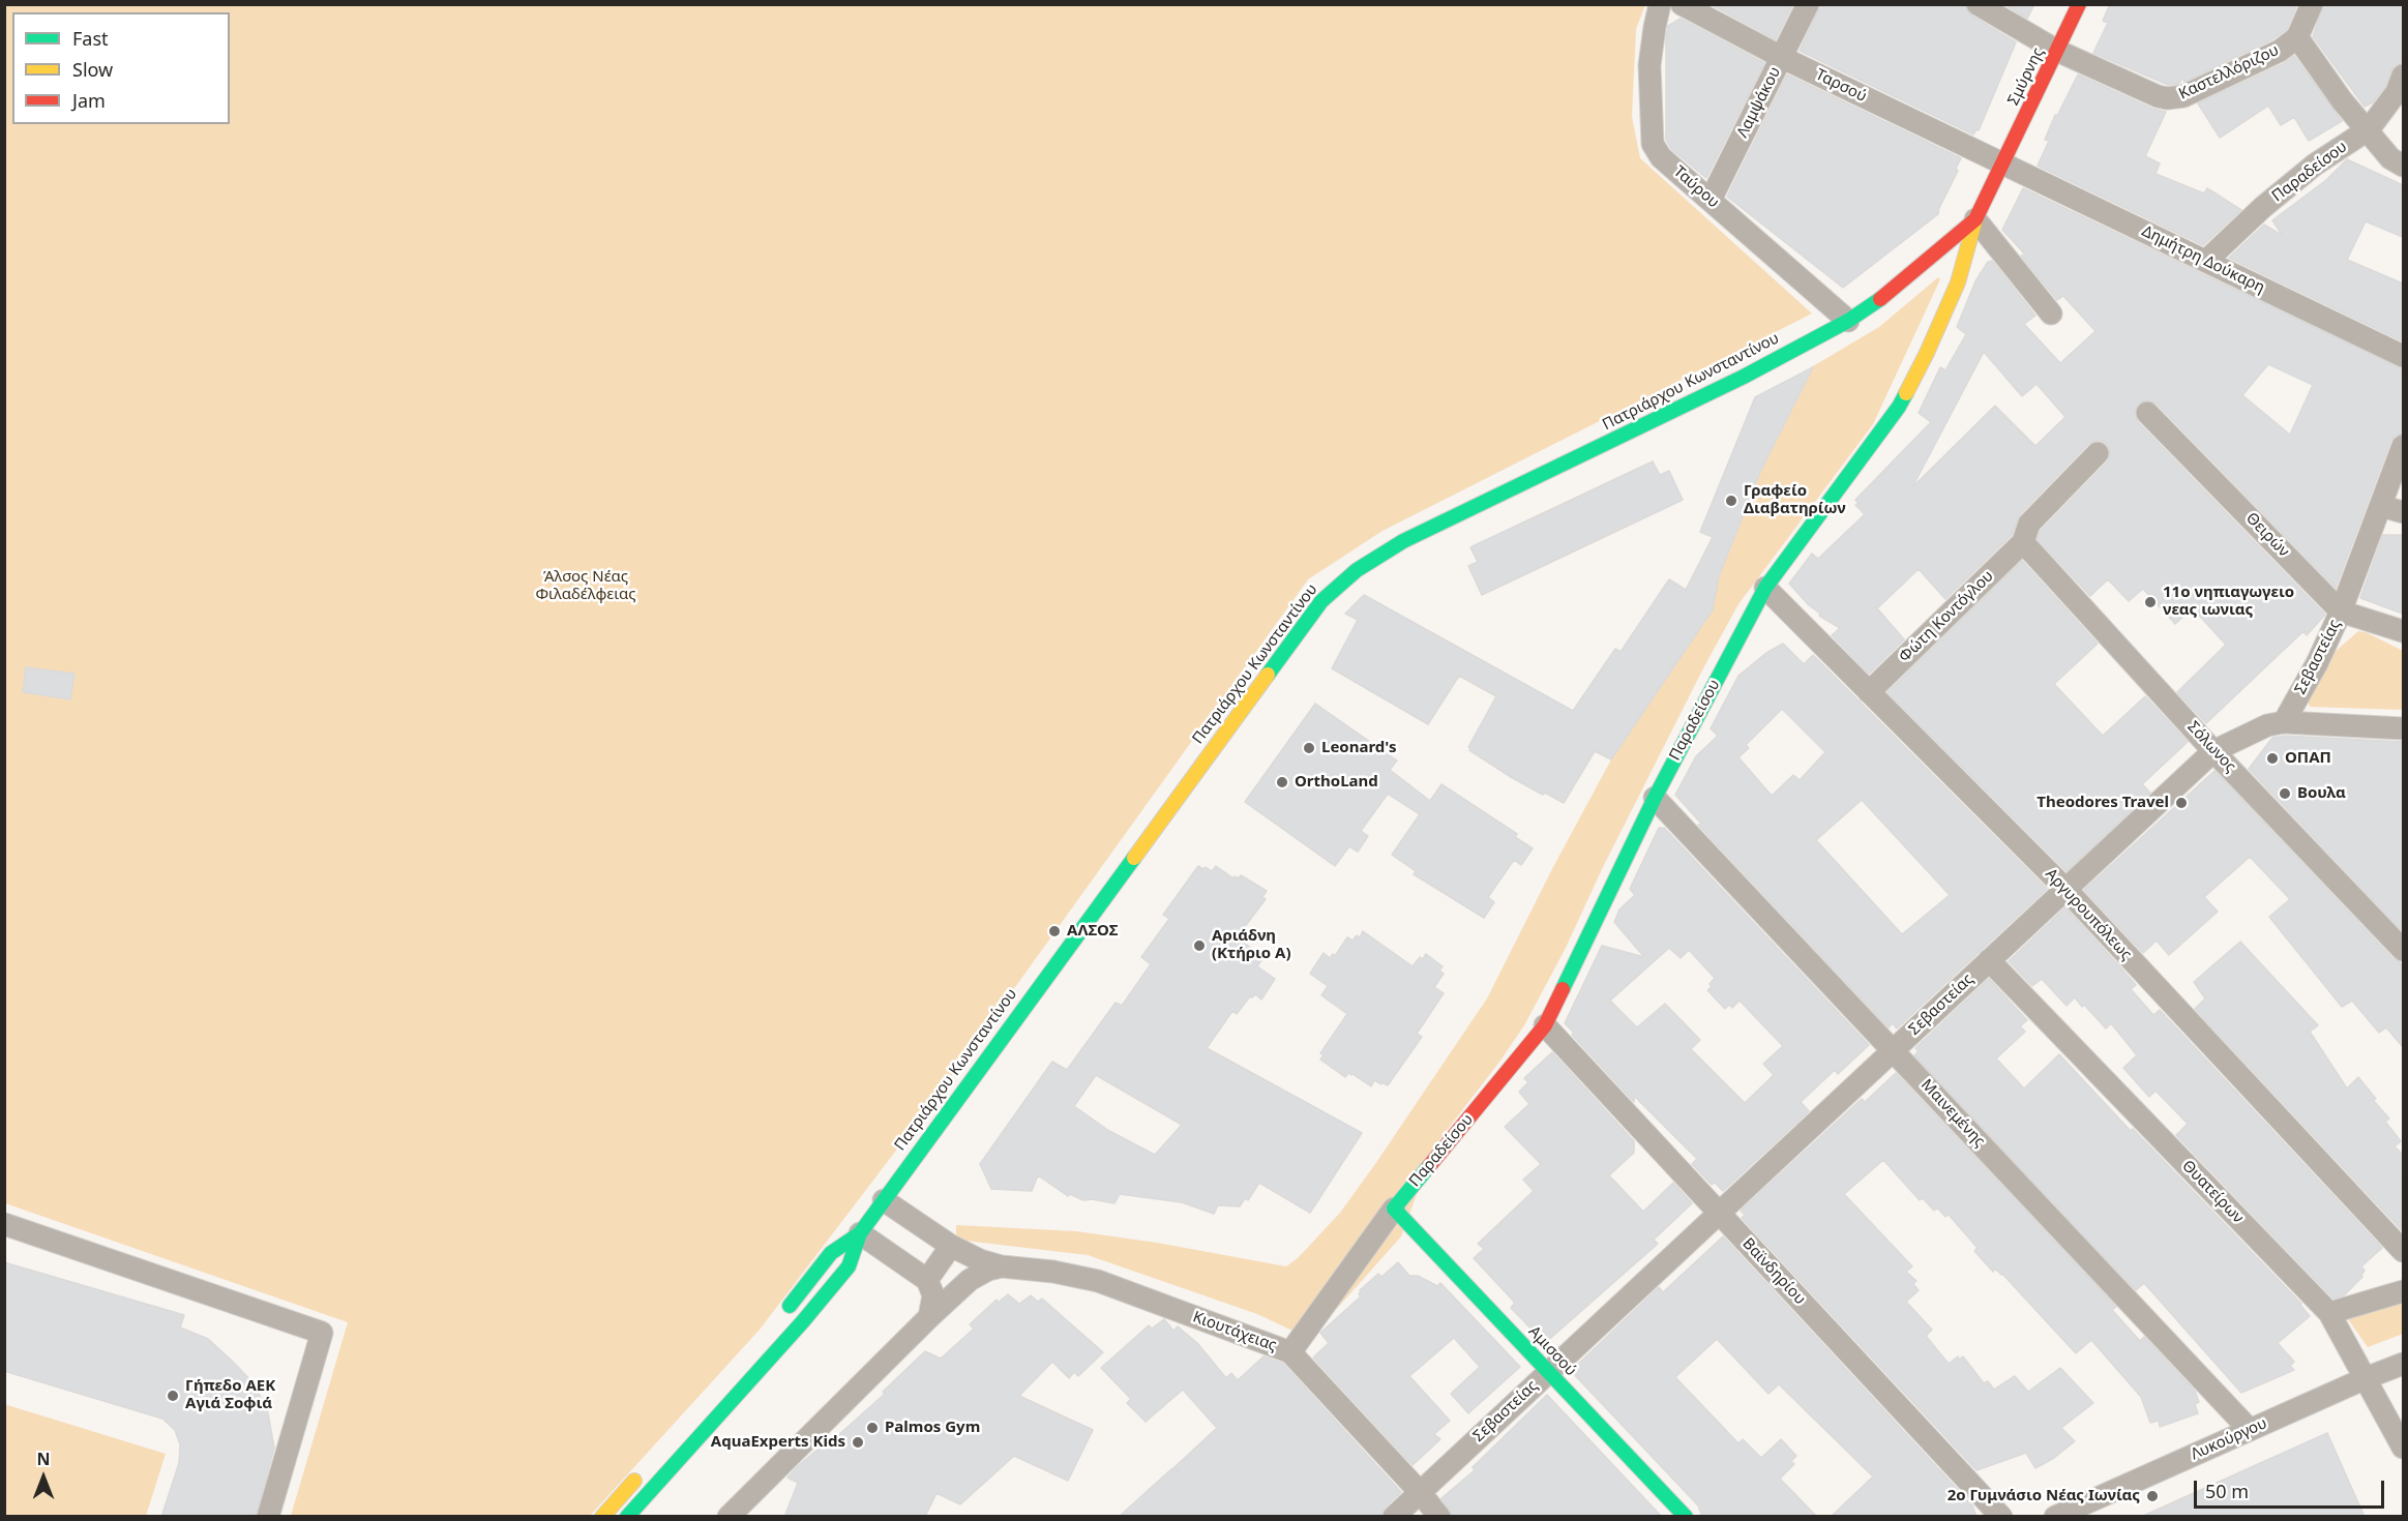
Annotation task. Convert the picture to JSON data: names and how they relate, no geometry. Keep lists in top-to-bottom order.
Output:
{
  "streets": {
    "main road": [
      "Σμύρνης",
      "Παραδείσου",
      "Πατριάρχου Κωνσταντίνου",
      "Αμισσού"
    ],
    "street": [
      "Καστελλόριζου",
      "Ταρσού",
      "Λαμψάκου",
      "Ταύρου",
      "Δημήτρη Δούκαρη",
      "Θειρών",
      "Φώτη Κοντόγλου",
      "Σεβαστείας",
      "Σόλωνος",
      "Αργυρουπόλεως",
      "Μαινεμένης",
      "Θυατείρων",
      "Βαϊνδηρίου",
      "Κιουτάχειας",
      "Λυκούργου"
    ]
  },
  "crossings": [
    ["Καστελλόριζου", "Σμύρνης"],
    ["Σμύρνης", "Ταρσού"],
    ["Σμύρνης", "Δημήτρη Δούκαρη"],
    ["Σμύρνης", "Πατριάρχου Κωνσταντίνου"],
    ["Ταρσού", "Λαμψάκου"],
    ["Ταρσού", "Δημήτρη Δούκαρη"],
    ["Ταρσού", "Πατριάρχου Κωνσταντίνου"],
    ["Λαμψάκου", "Ταύρου"],
    ["Παραδείσου", "Δημήτρη Δούκαρη"],
    ["Παραδείσου", "Πατριάρχου Κωνσταντίνου"],
    ["Παραδείσου", "Αργυρουπόλεως"],
    ["Παραδείσου", "Μαινεμένης"],
    ["Παραδείσου", "Βαϊνδηρίου"],
    ["Παραδείσου", "Αμισσού"],
    ["Ταύρου", "Πατριάρχου Κωνσταντίνου"],
    ["Δημήτρη Δούκαρη", "Πατριάρχου Κωνσταντίνου"],
    ["Πατριάρχου Κωνσταντίνου", "Κιουτάχειας"],
    ["Θειρών", "Σεβαστείας"],
    ["Φώτη Κοντόγλου", "Σόλωνος"],
    ["Φώτη Κοντόγλου", "Αργυρουπόλεως"],
    ["Σεβαστείας", "Σόλωνος"],
    ["Σεβαστείας", "Αργυρουπόλεως"],
    ["Σεβαστείας", "Μαινεμένης"],
    ["Σεβαστείας", "Θυατείρων"],
    ["Σεβαστείας", "Βαϊνδηρίου"],
    ["Σεβαστείας", "Κιουτάχειας"],
    ["Σεβαστείας", "Αμισσού"],
    ["Μαινεμένης", "Λυκούργου"],
    ["Θυατείρων", "Λυκούργου"]
  ],
  "parks": ["Άλσος Νέας Φιλαδέλφειας"],
  "places": [
    "Γραφείο Διαβατηρίων",
    "11ο νηπιαγωγειο νεας ιωνιας",
    "Leonard's",
    "ΟΠΑΠ",
    "OrthoLand",
    "Βουλα",
    "Theodores Travel",
    "ΑΛΣΟΣ",
    "Αριάδνη (Κτήριο Α)",
    "Γήπεδο ΑΕΚ Αγιά Σοφιά",
    "Palmos Gym",
    "AquaExperts Kids",
    "2ο Γυμνάσιο Νέας Ιωνίας"
  ],
  "legend": ["Fast", "Slow", "Jam"],
  "scale_bar": "50 m",
  "north": "top"
}
